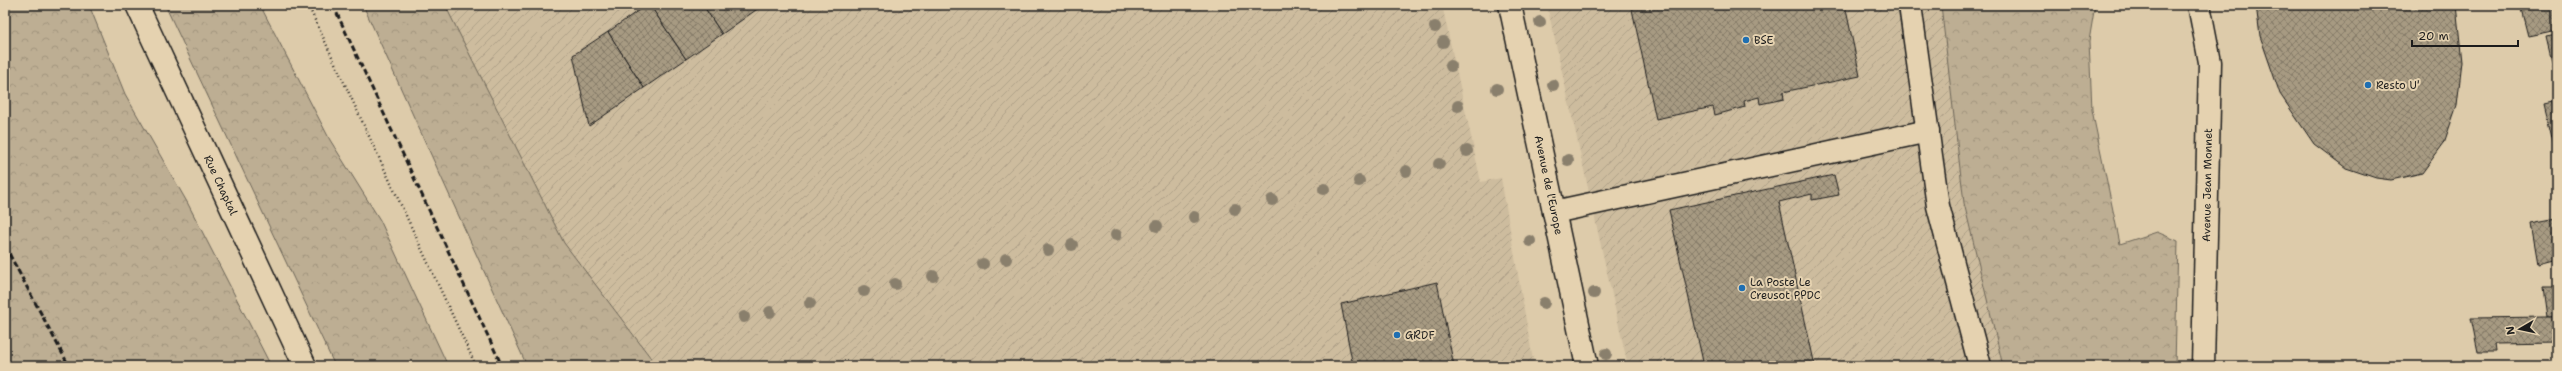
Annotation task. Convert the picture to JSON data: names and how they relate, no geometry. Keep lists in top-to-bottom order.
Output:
{
  "streets": {
    "street": ["Rue Chaptal", "Avenue de l'Europe", "Avenue Jean Monnet"]
  },
  "places": [
    "BSE",
    "Resto U'",
    "La Poste Le Creusot PPDC",
    "GRDF"
  ],
  "scale_bar": "20 m",
  "north": "left"
}
